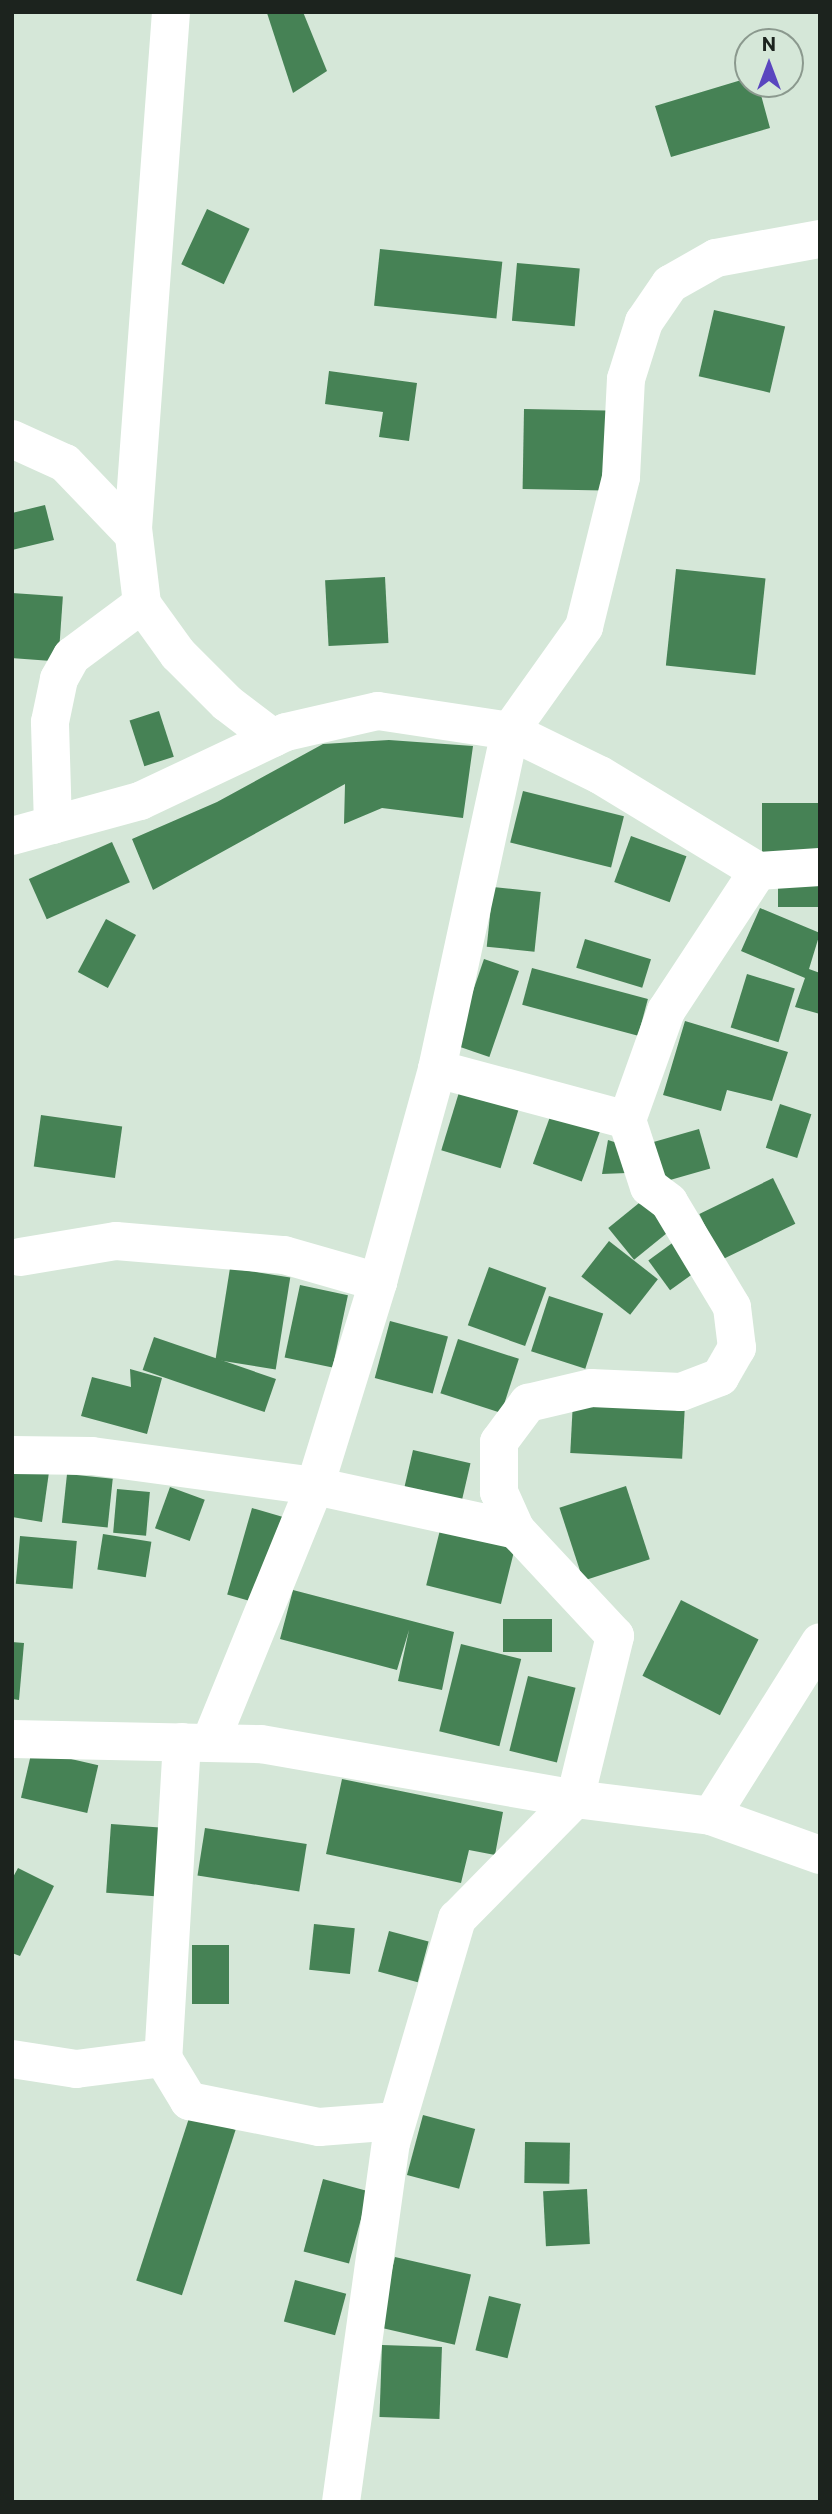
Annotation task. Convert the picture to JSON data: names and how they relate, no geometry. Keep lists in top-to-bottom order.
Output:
{
  "north": "top"
}
